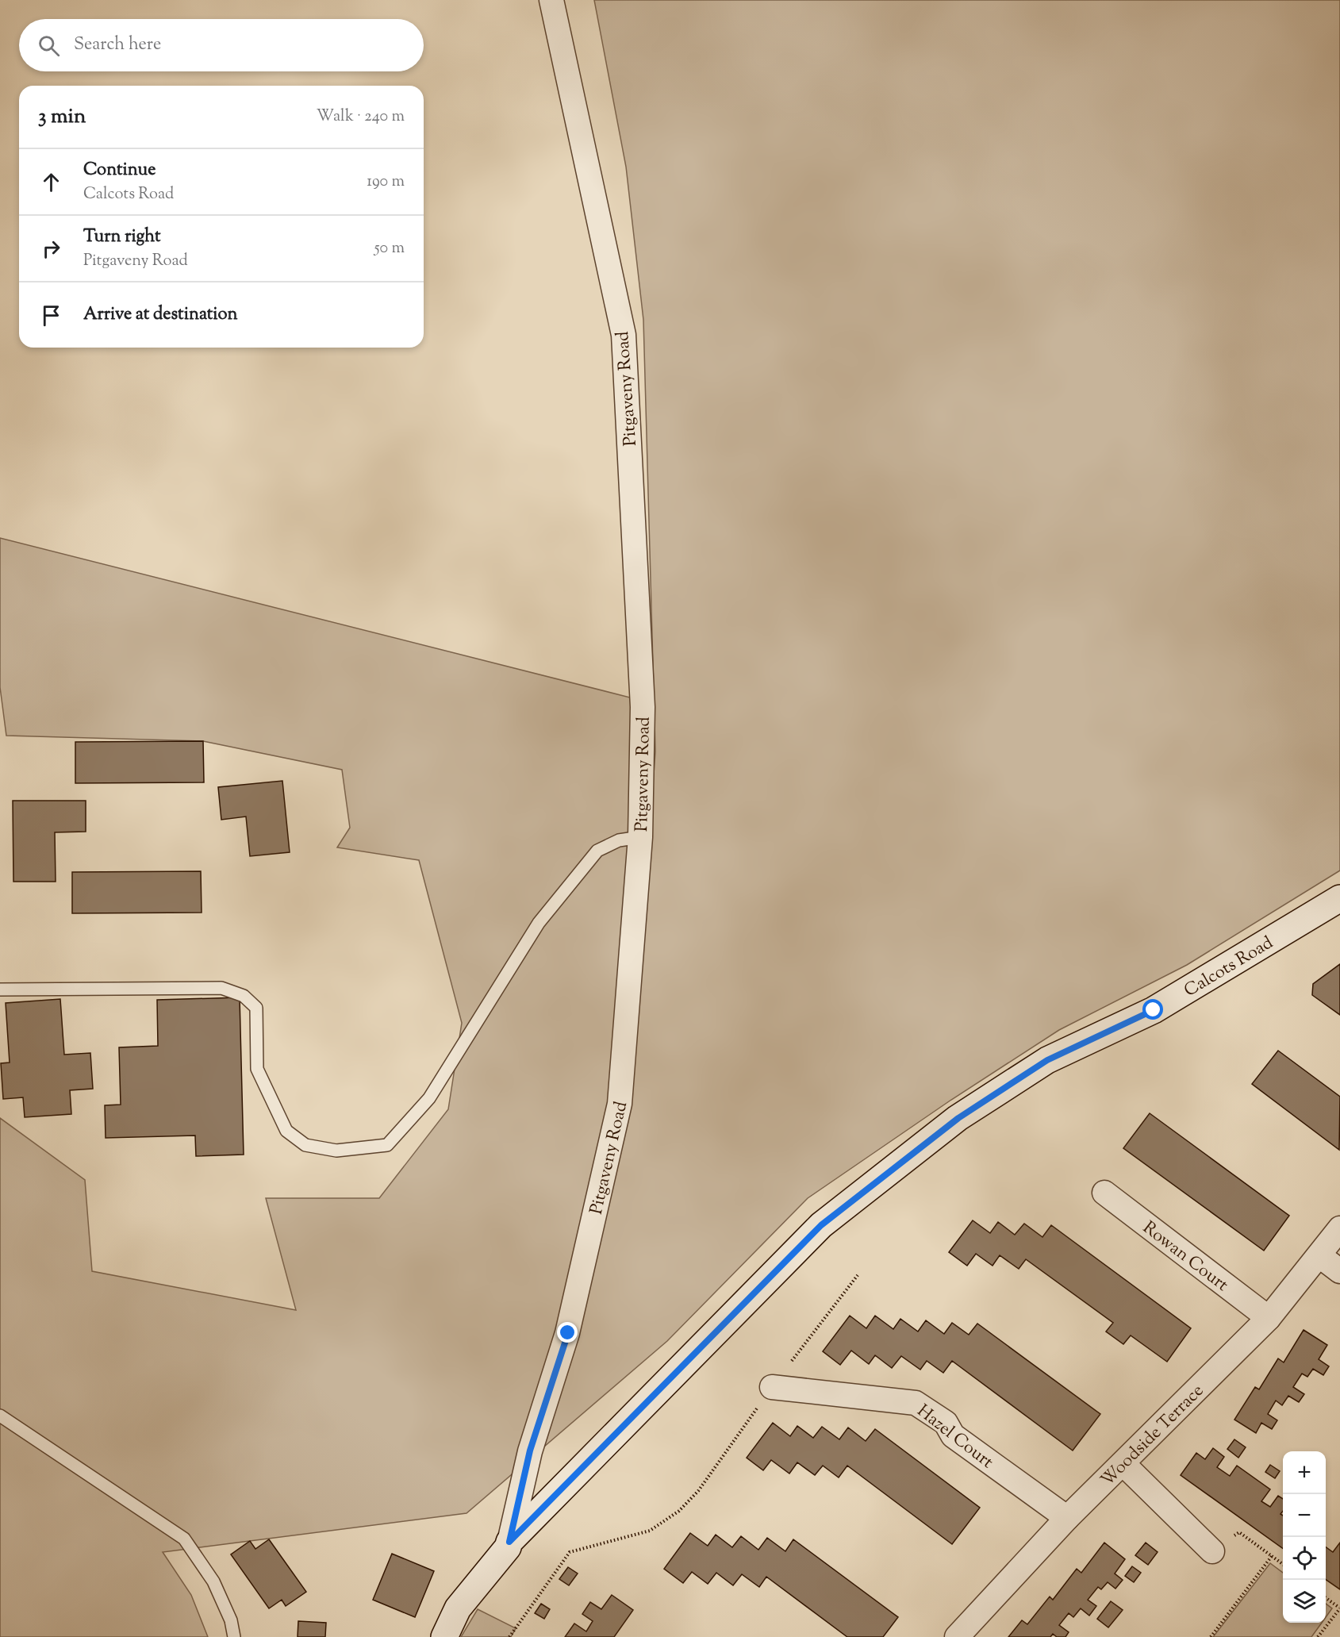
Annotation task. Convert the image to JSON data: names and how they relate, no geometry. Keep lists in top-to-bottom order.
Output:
{
  "streets": {
    "street": [
      "Pitgaveny Road",
      "Calcots Road",
      "Rowan Court",
      "Woodside Terrace",
      "Hazel Court"
    ]
  },
  "crossings": [
    ["Pitgaveny Road", "Calcots Road"],
    ["Rowan Court", "Woodside Terrace"],
    ["Woodside Terrace", "Hazel Court"]
  ],
  "page": {
    "search": "Search here",
    "heading": ["3 min", "Walk · 240 m"],
    "list": [
      ["Continue", "Calcots Road", "190 m"],
      ["Turn right", "Pitgaveny Road", "50 m"],
      "Arrive at destination"
    ],
    "map_buttons": ["+", "−"]
  }
}
